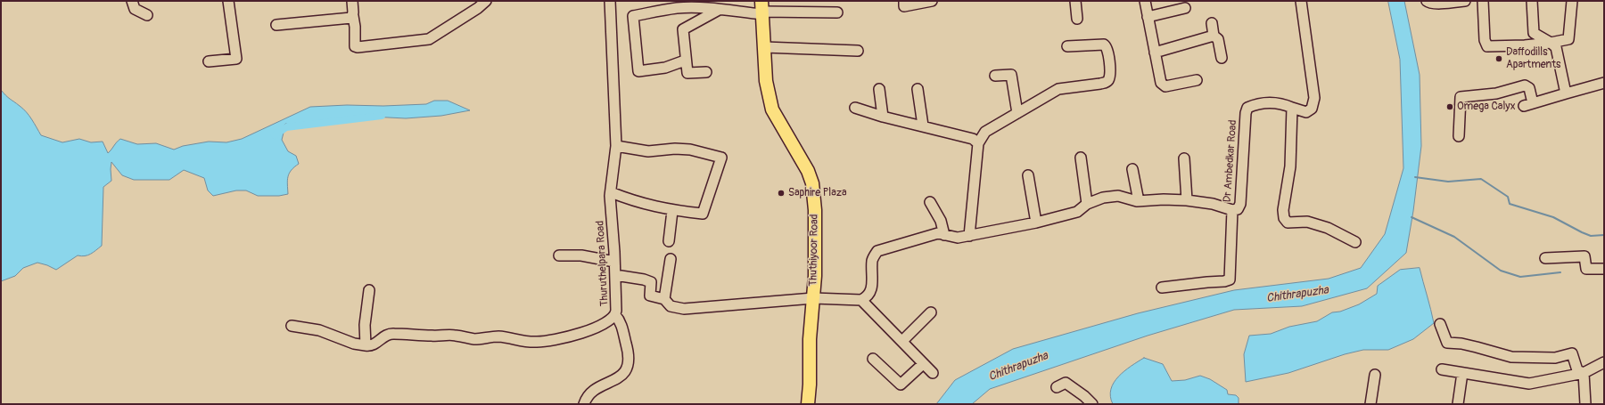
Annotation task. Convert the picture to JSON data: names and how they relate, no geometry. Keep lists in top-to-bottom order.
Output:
{
  "streets": {
    "main road": ["Thuthiyoor Road"],
    "street": ["Dr Ambedkar Road", "Thuruthelpara Road"]
  },
  "water": ["Chithrapuzha"],
  "places": ["Daffodills Apartments", "Omega Calyx", "Saphire Plaza"]
}
